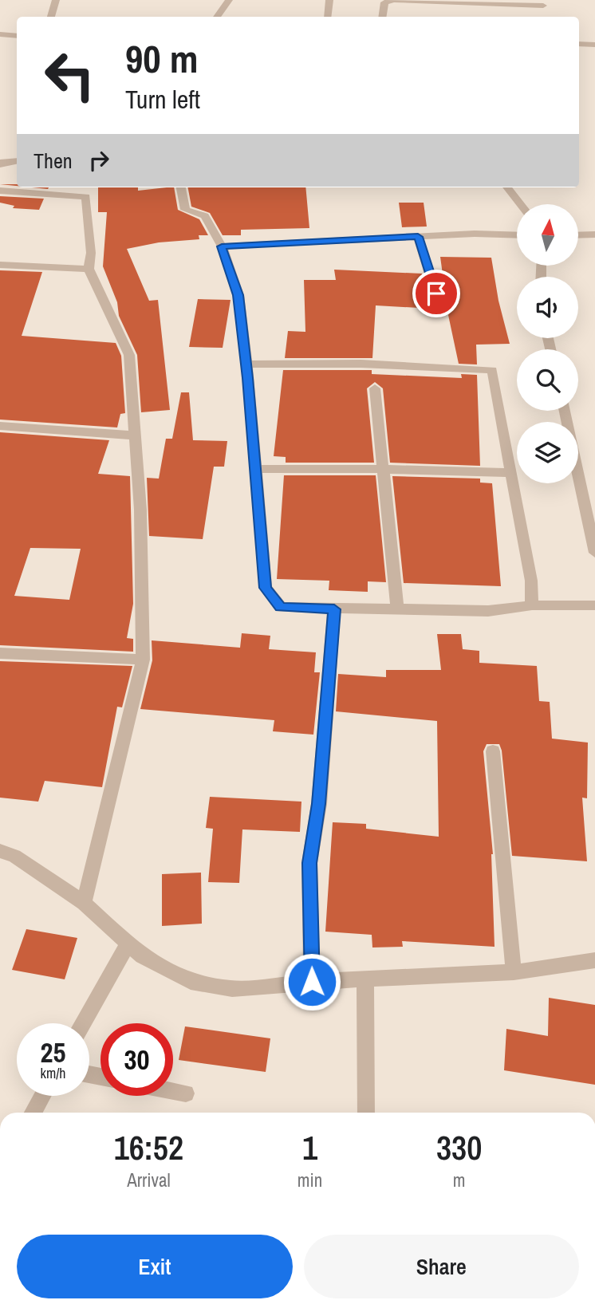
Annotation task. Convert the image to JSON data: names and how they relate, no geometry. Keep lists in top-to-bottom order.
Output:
{
  "north": "top",
  "page": {
    "turn": ["90 m", "Turn left"],
    "then": "Then",
    "speed": "25 km/h",
    "limit": "30",
    "eta": [
      "16:52",
      "Arrival",
      "1",
      "min",
      "330",
      "m"
    ],
    "buttons": ["Exit", "Share"]
  }
}
